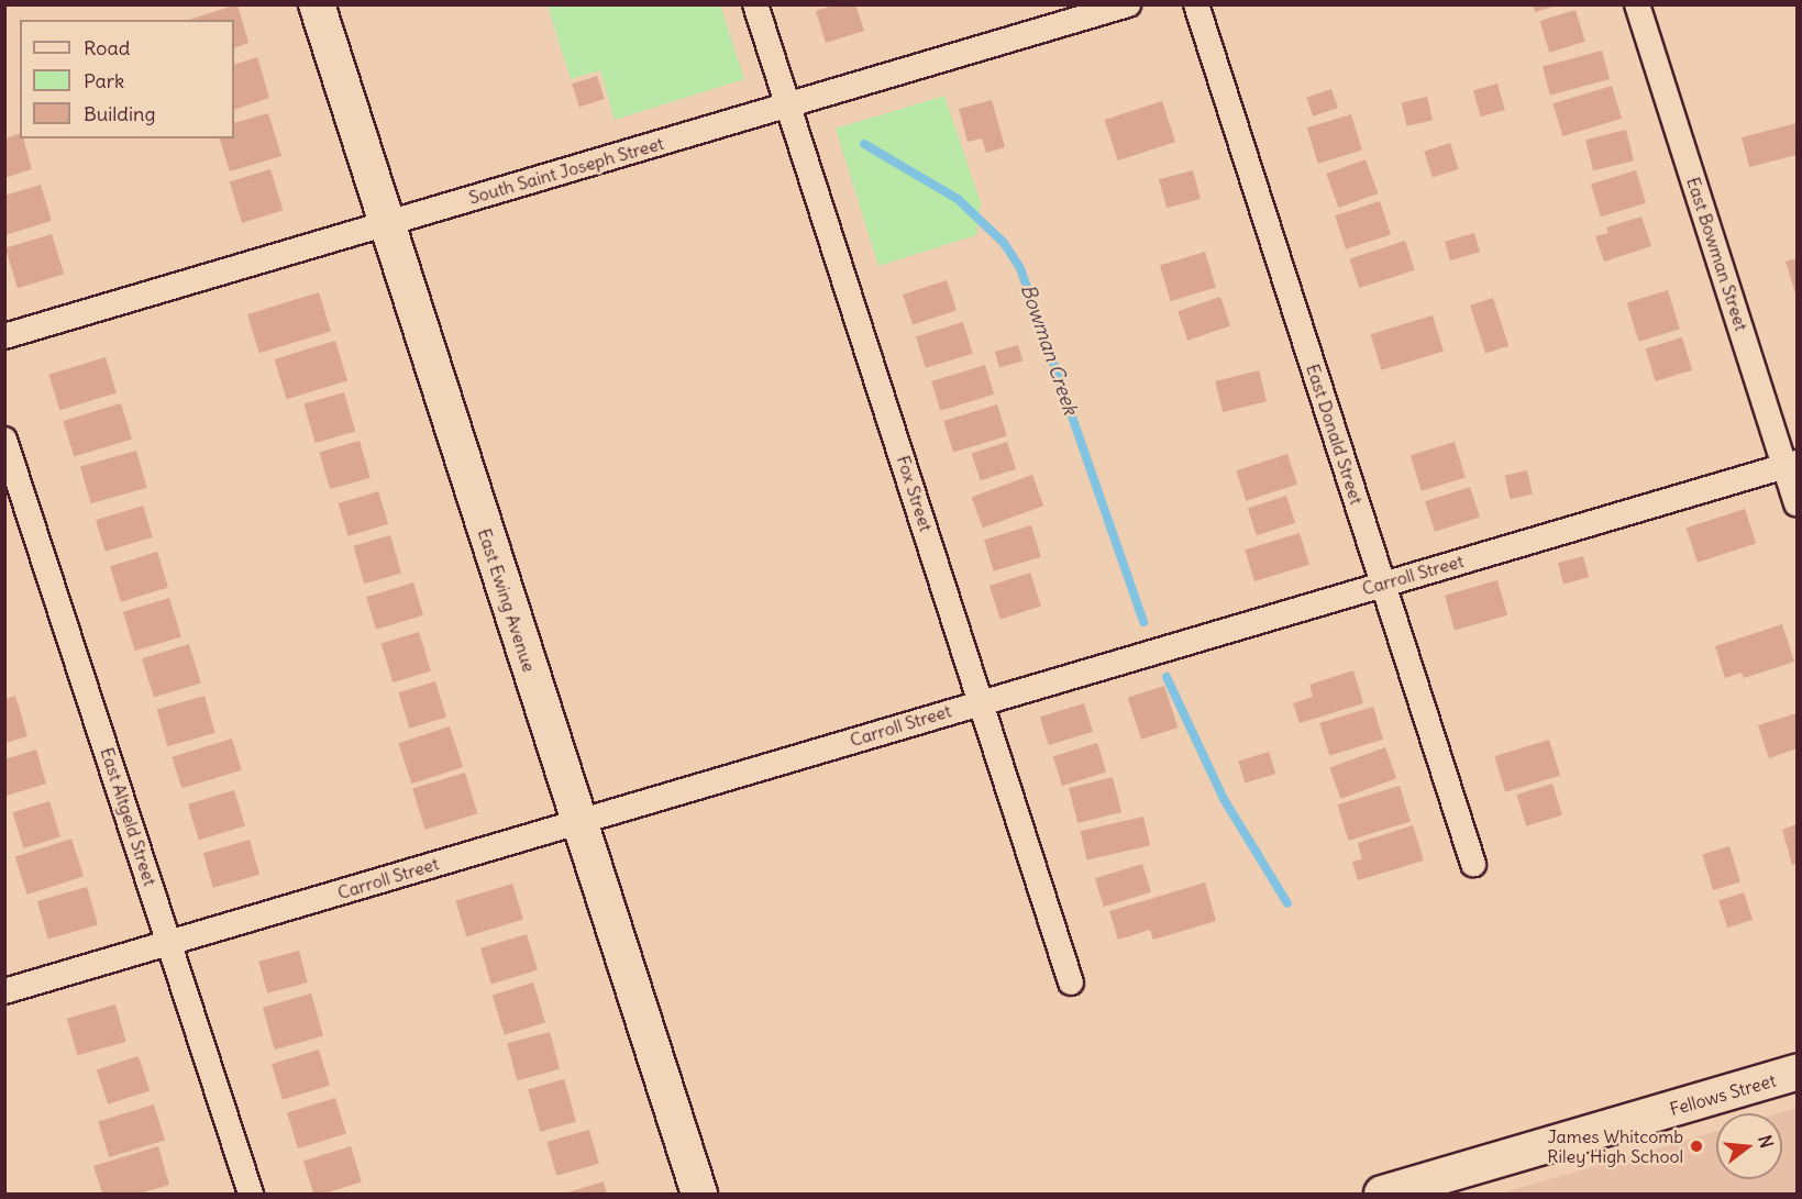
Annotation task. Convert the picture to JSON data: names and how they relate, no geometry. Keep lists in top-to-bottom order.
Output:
{
  "streets": {
    "street": [
      "South Saint Joseph Street",
      "East Bowman Street",
      "East Donald Street",
      "Fox Street",
      "Carroll Street",
      "East Ewing Avenue",
      "East Altgeld Street",
      "Fellows Street"
    ]
  },
  "crossings": [
    ["South Saint Joseph Street", "Fox Street"],
    ["South Saint Joseph Street", "East Ewing Avenue"],
    ["East Bowman Street", "Carroll Street"],
    ["East Donald Street", "Carroll Street"],
    ["Fox Street", "Carroll Street"],
    ["Carroll Street", "East Ewing Avenue"],
    ["Carroll Street", "East Altgeld Street"]
  ],
  "water": ["Bowman Creek"],
  "places": ["James Whitcomb Riley High School"],
  "legend": ["Road", "Park", "Building"],
  "north": "right"
}
